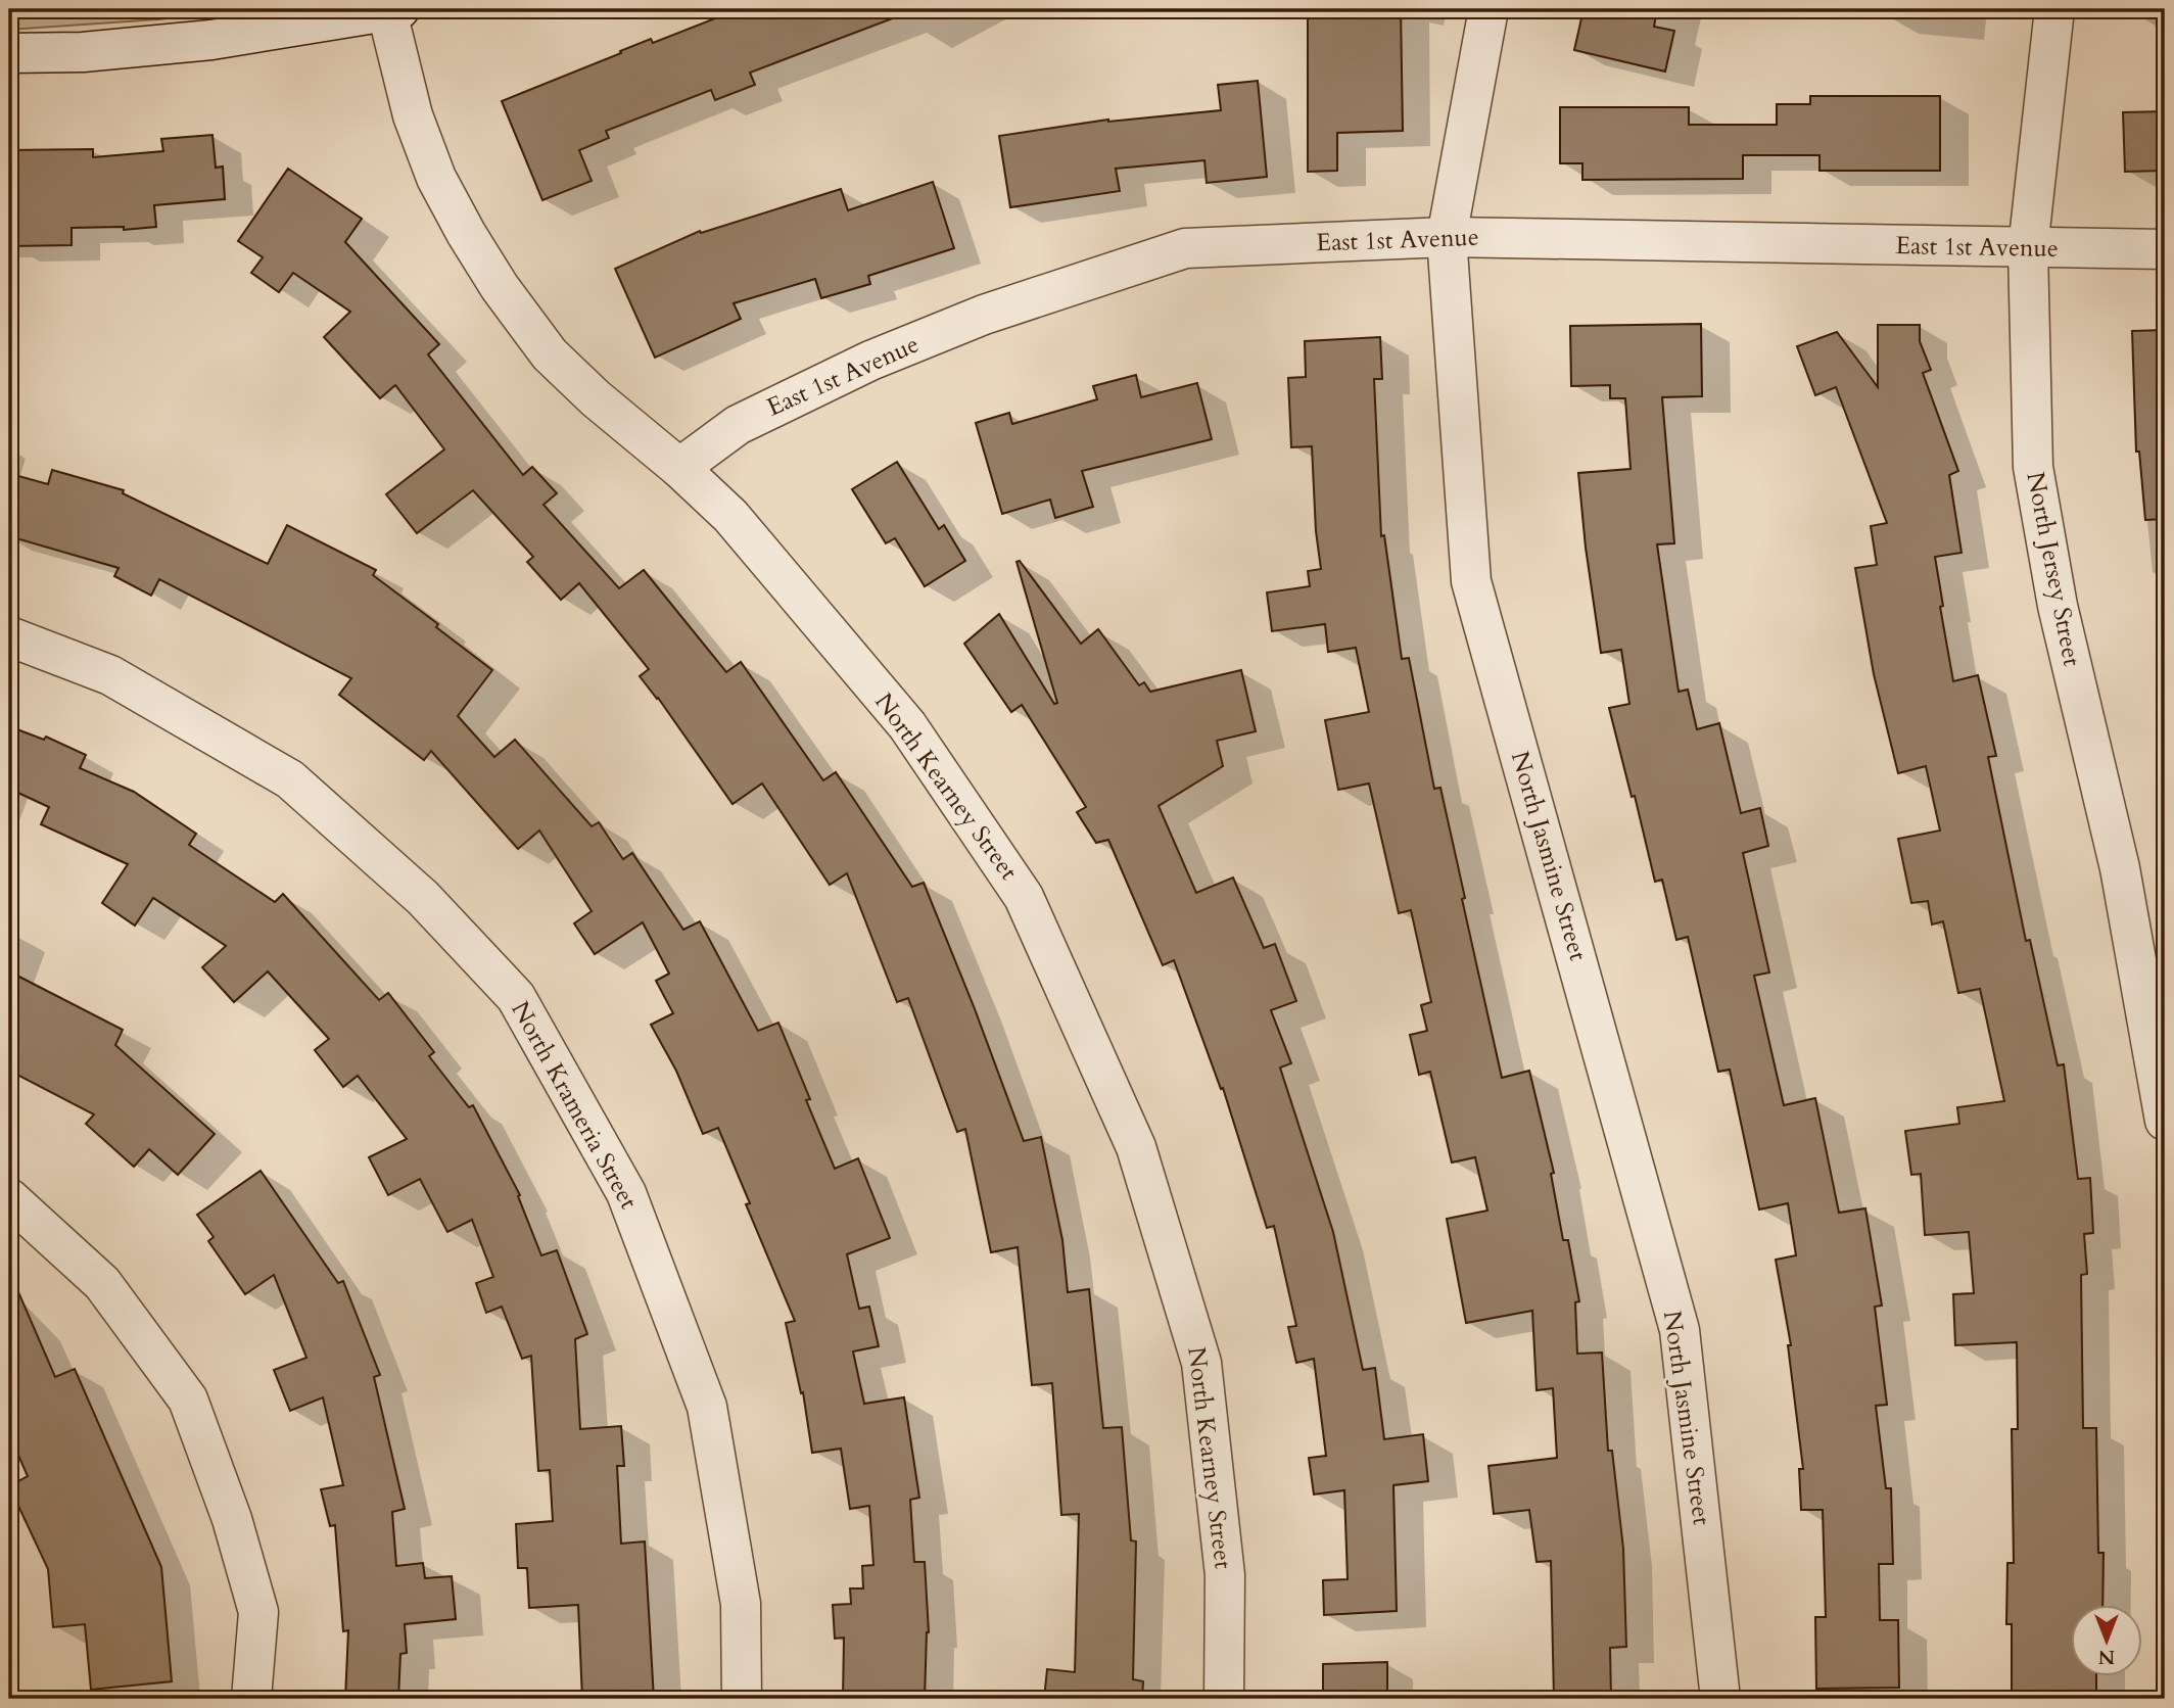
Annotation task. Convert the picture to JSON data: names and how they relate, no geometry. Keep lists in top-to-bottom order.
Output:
{
  "streets": {
    "street": [
      "East 1st Avenue",
      "North Jersey Street",
      "North Kearney Street",
      "North Jasmine Street",
      "North Krameria Street"
    ]
  },
  "crossings": [
    ["East 1st Avenue", "North Jersey Street"],
    ["East 1st Avenue", "North Kearney Street"],
    ["East 1st Avenue", "North Jasmine Street"]
  ],
  "north": "bottom"
}
